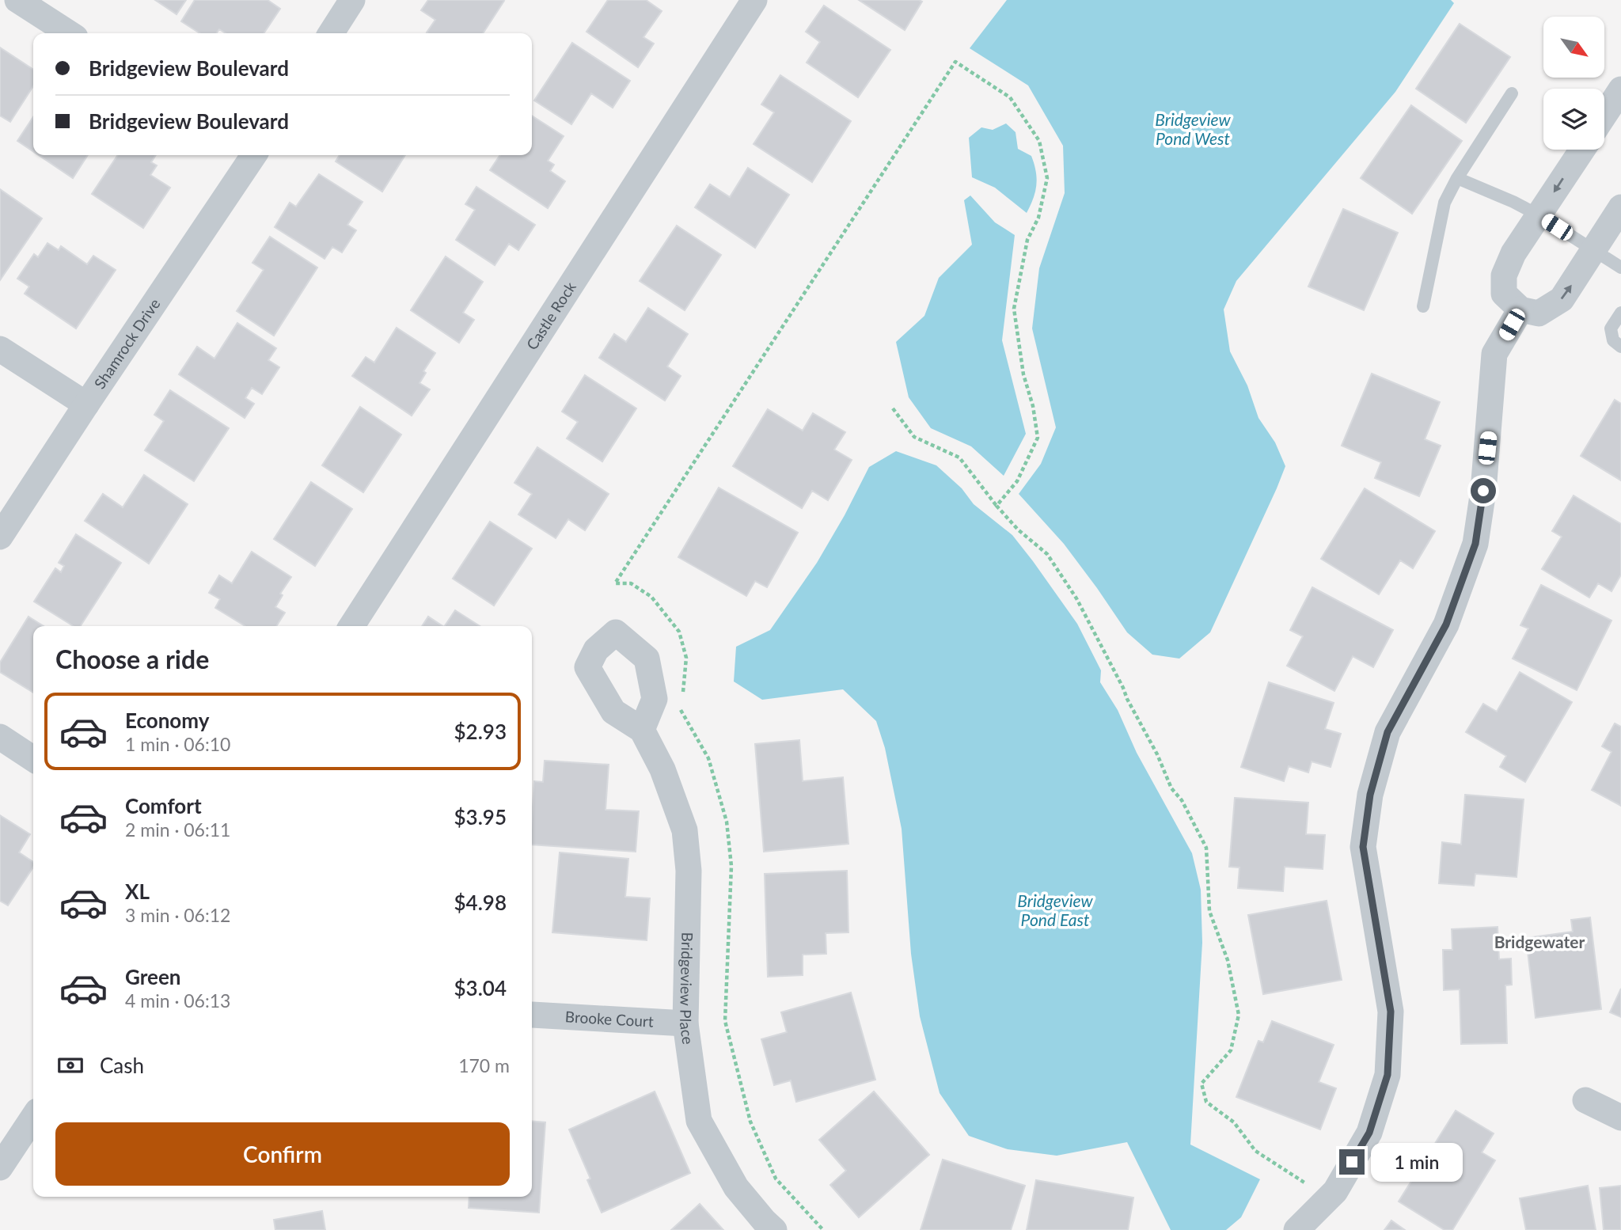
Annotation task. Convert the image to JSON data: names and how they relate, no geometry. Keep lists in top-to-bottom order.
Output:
{
  "streets": {
    "street": [
      "Castle Rock",
      "Shamrock Drive",
      "Bridgeview Place",
      "Brooke Court"
    ]
  },
  "crossings": [
    ["Bridgeview Place", "Brooke Court"]
  ],
  "districts": ["Bridgewater"],
  "water": ["Bridgeview Pond West", "Bridgeview Pond East"],
  "north": "bottom right",
  "page": {
    "banner": ["Bridgeview Boulevard", "Bridgeview Boulevard"],
    "heading": "Choose a ride",
    "list": [
      {
        "name": "Economy",
        "note": "1 min · 06:10",
        "value": "$2.93"
      },
      {
        "name": "Comfort",
        "note": "2 min · 06:11",
        "value": "$3.95"
      },
      {
        "name": "XL",
        "note": "3 min · 06:12",
        "value": "$4.98"
      },
      {
        "name": "Green",
        "note": "4 min · 06:13",
        "value": "$3.04"
      }
    ],
    "pay": ["Cash", "170 m"],
    "buttons": "Confirm",
    "bubble": "1 min"
  }
}
